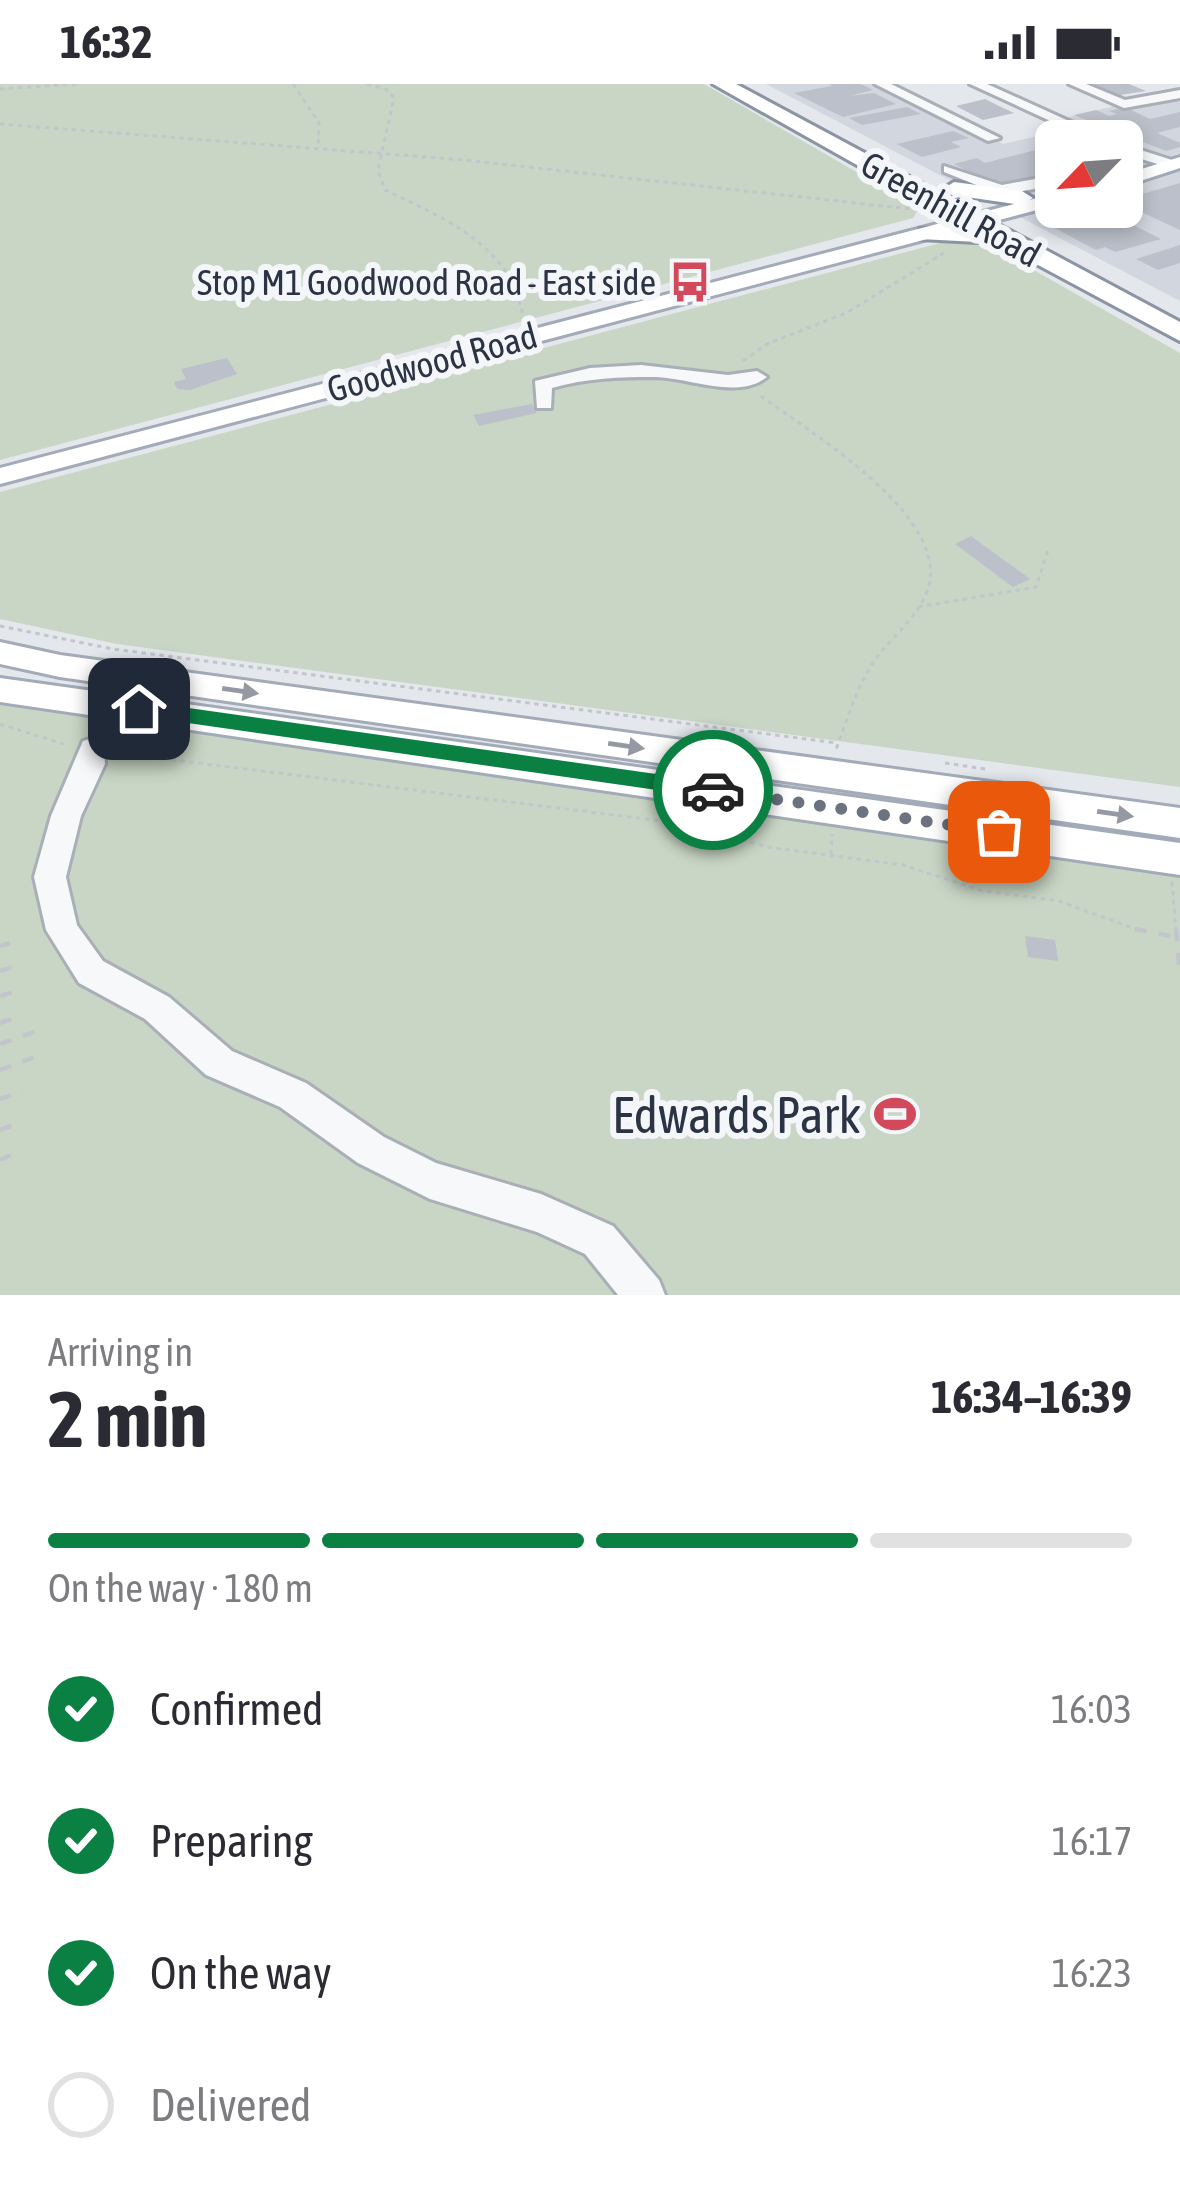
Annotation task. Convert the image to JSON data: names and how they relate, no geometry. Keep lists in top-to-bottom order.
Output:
{
  "streets": {
    "highway": ["Greenhill Road"],
    "main road": ["Goodwood Road"]
  },
  "crossings": [
    ["Greenhill Road", "Goodwood Road"]
  ],
  "places": {
    "bus stop": ["Stop M1 Goodwood Road - East side"],
    "sports": ["Edwards Park"]
  },
  "north": "bottom left",
  "page": {
    "status": "16:32",
    "heading": ["2 min", "Arriving in", "16:34–16:39"],
    "bar": "On the way · 180 m",
    "list": [
      ["Confirmed", "16:03"],
      ["Preparing", "16:17"],
      ["On the way", "16:23"],
      "Delivered"
    ]
  }
}
